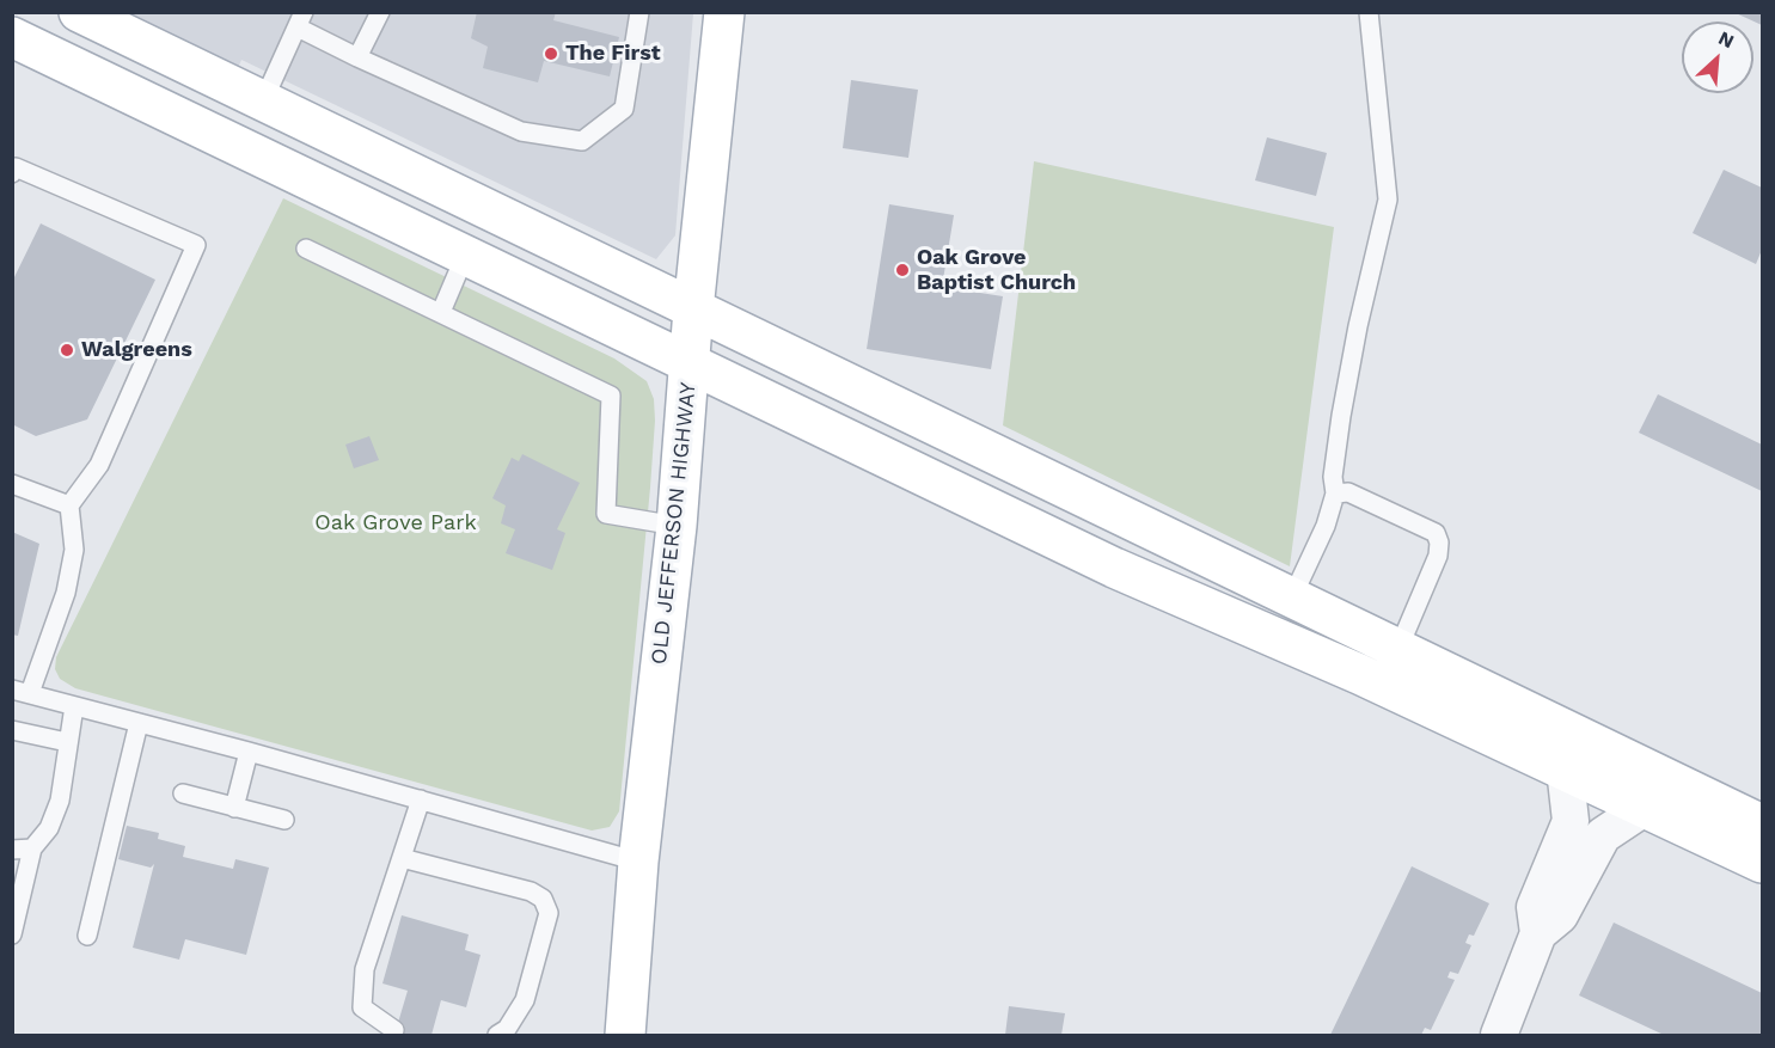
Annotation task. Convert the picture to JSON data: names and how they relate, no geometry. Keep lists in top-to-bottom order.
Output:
{
  "streets": {
    "main road": ["OLD JEFFERSON HIGHWAY"]
  },
  "parks": ["Oak Grove Park"],
  "places": ["The First", "Oak Grove Baptist Church", "Walgreens"],
  "north": "top right"
}
